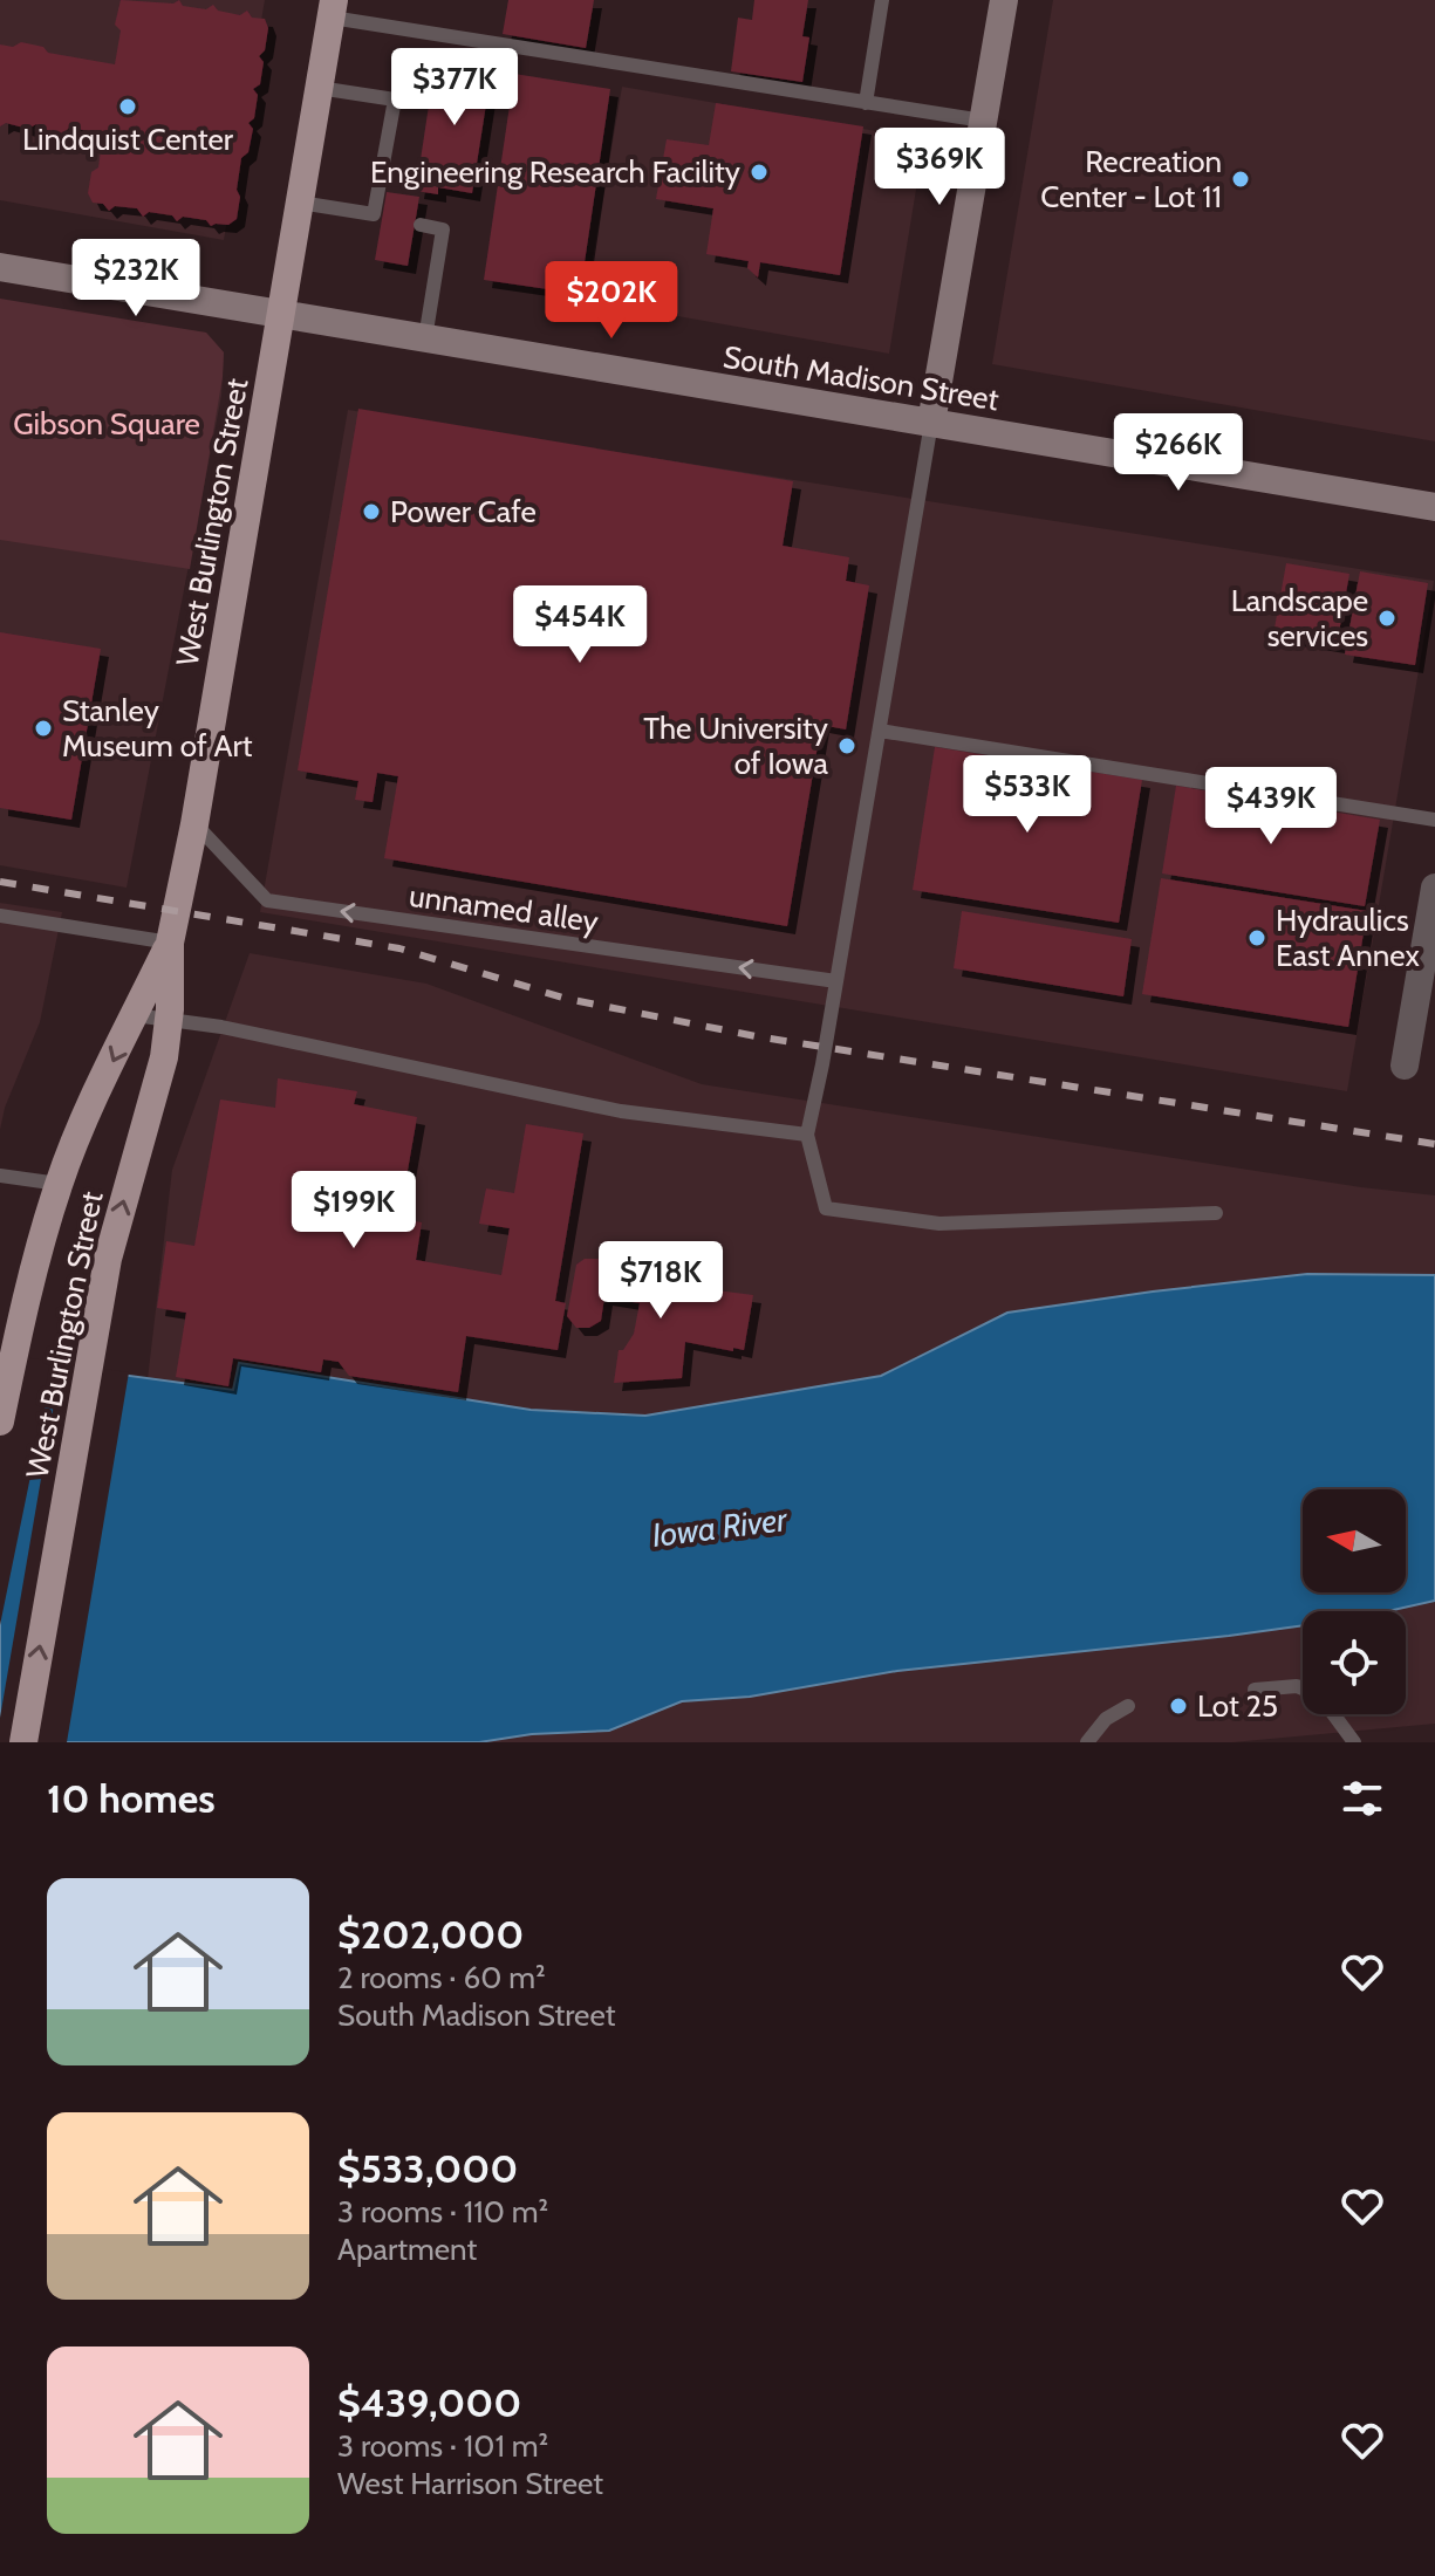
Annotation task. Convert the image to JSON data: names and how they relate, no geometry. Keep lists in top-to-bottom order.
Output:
{
  "streets": {
    "main road": ["West Burlington Street"],
    "street": ["South Madison Street"],
    "lane": ["unnamed alley"]
  },
  "crossings": [
    ["South Madison Street", "West Burlington Street"],
    ["West Burlington Street", "unnamed alley"]
  ],
  "one_way": ["unnamed alley"],
  "water": ["Iowa River"],
  "parks": ["Gibson Square"],
  "places": [
    "Lindquist Center",
    "Engineering Research Facility",
    "Recreation Center - Lot 11",
    "Power Cafe",
    "Landscape services",
    "Stanley Museum of Art",
    "The University of Iowa",
    "Hydraulics East Annex",
    "Lot 25"
  ],
  "north": "left",
  "page": {
    "price": [
      "$377K",
      "$369K",
      "$232K",
      "$202K",
      "$266K",
      "$454K",
      "$533K",
      "$439K",
      "$199K",
      "$718K"
    ],
    "heading": "10 homes",
    "list": [
      {
        "name": "$202,000",
        "note": "2 rooms · 60 m² · South Madison Street"
      },
      {
        "name": "$533,000",
        "note": "3 rooms · 110 m² · Apartment"
      },
      {
        "name": "$439,000",
        "note": "3 rooms · 101 m² · West Harrison Street"
      }
    ]
  }
}
